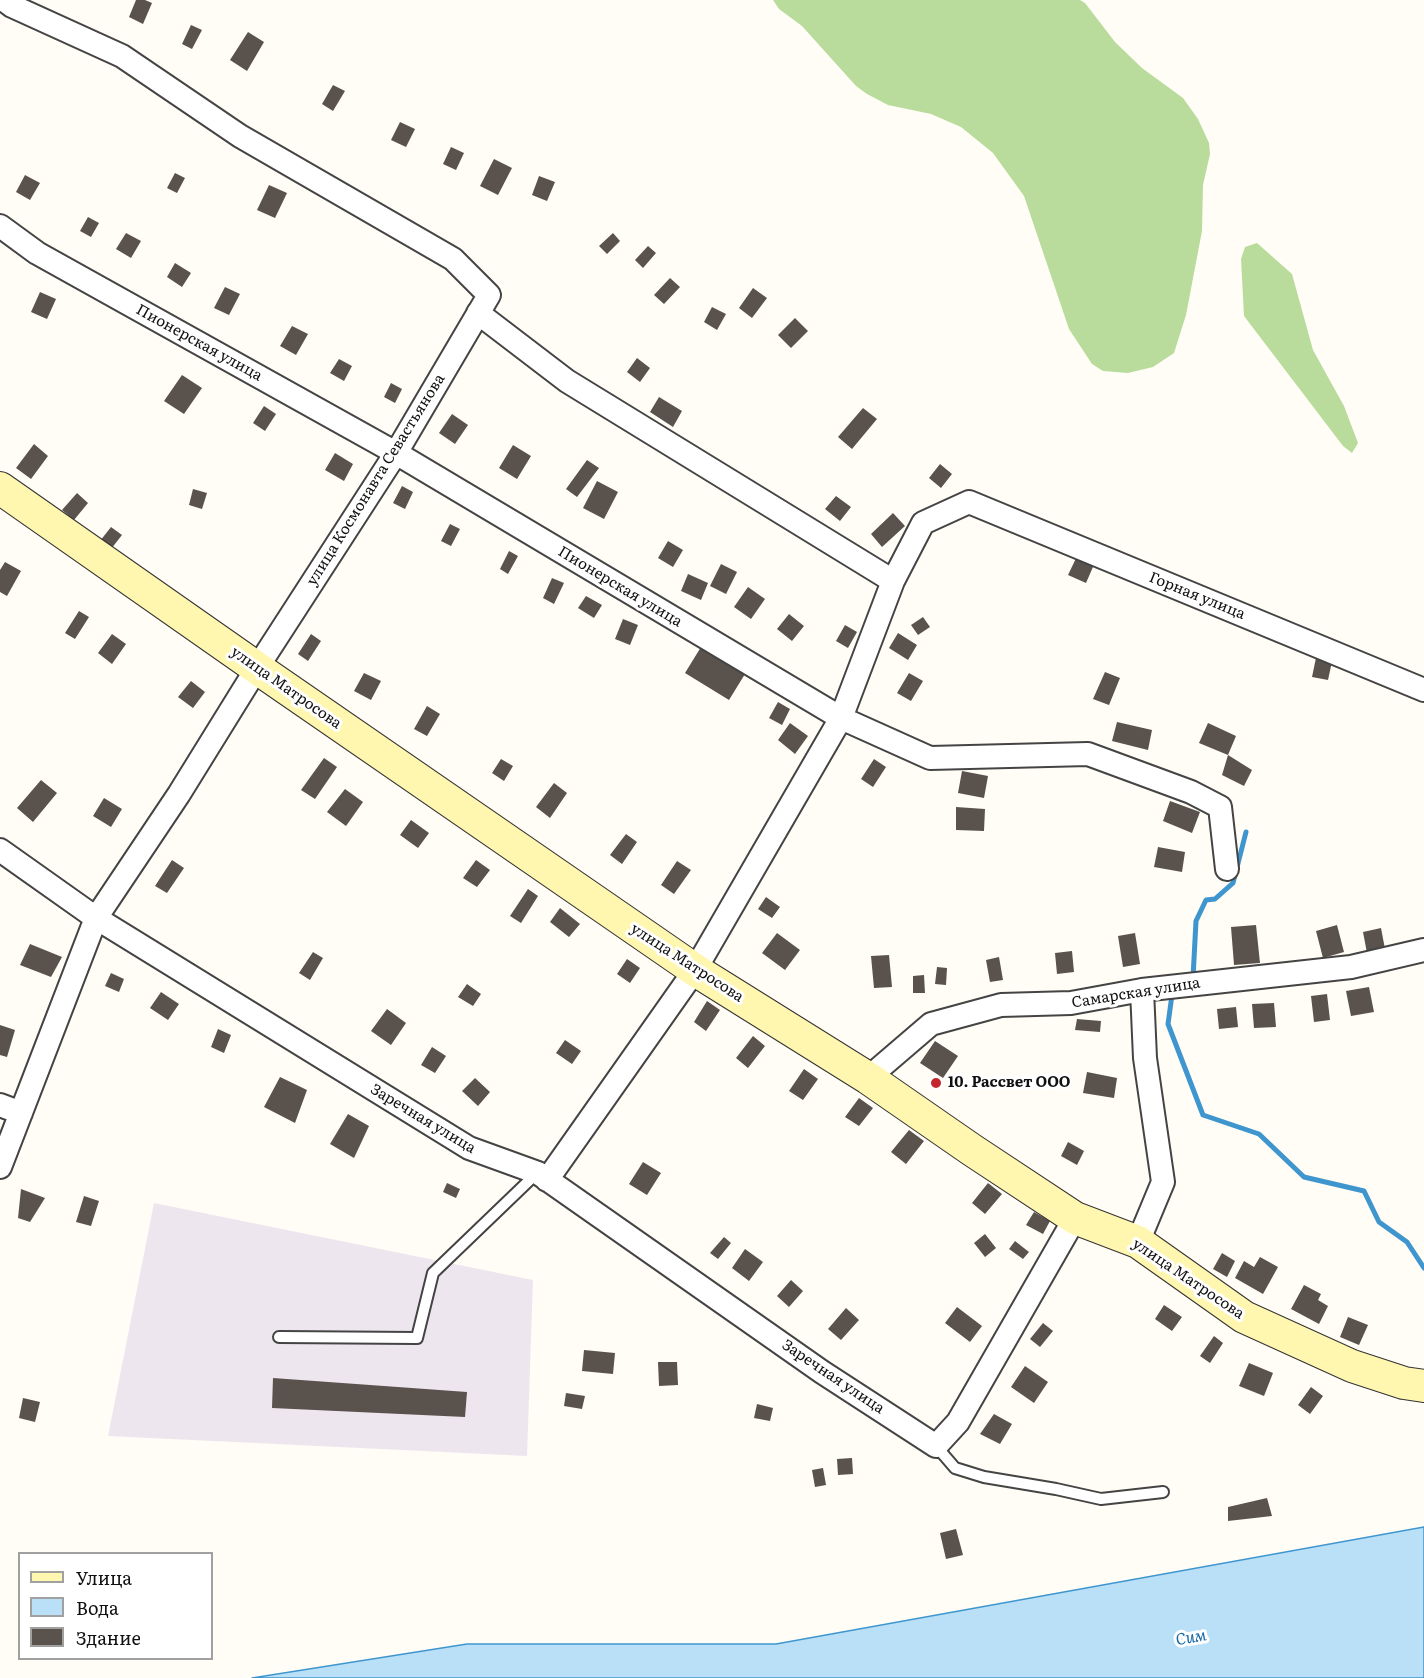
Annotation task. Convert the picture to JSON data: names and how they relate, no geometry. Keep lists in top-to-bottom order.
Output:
{
  "streets": {
    "main road": ["улица Матросова"],
    "street": [
      "Пионерская улица",
      "улица Космонавта Севастьянова",
      "Горная улица",
      "Самарская улица",
      "Заречная улица"
    ]
  },
  "crossings": [
    ["Пионерская улица", "улица Космонавта Севастьянова"],
    ["улица Космонавта Севастьянова", "улица Матросова"],
    ["улица Космонавта Севастьянова", "Заречная улица"],
    ["улица Матросова", "Самарская улица"]
  ],
  "water": ["Сим"],
  "places": ["10. Рассвет ООО"],
  "legend": ["Улица", "Вода", "Здание"]
}
